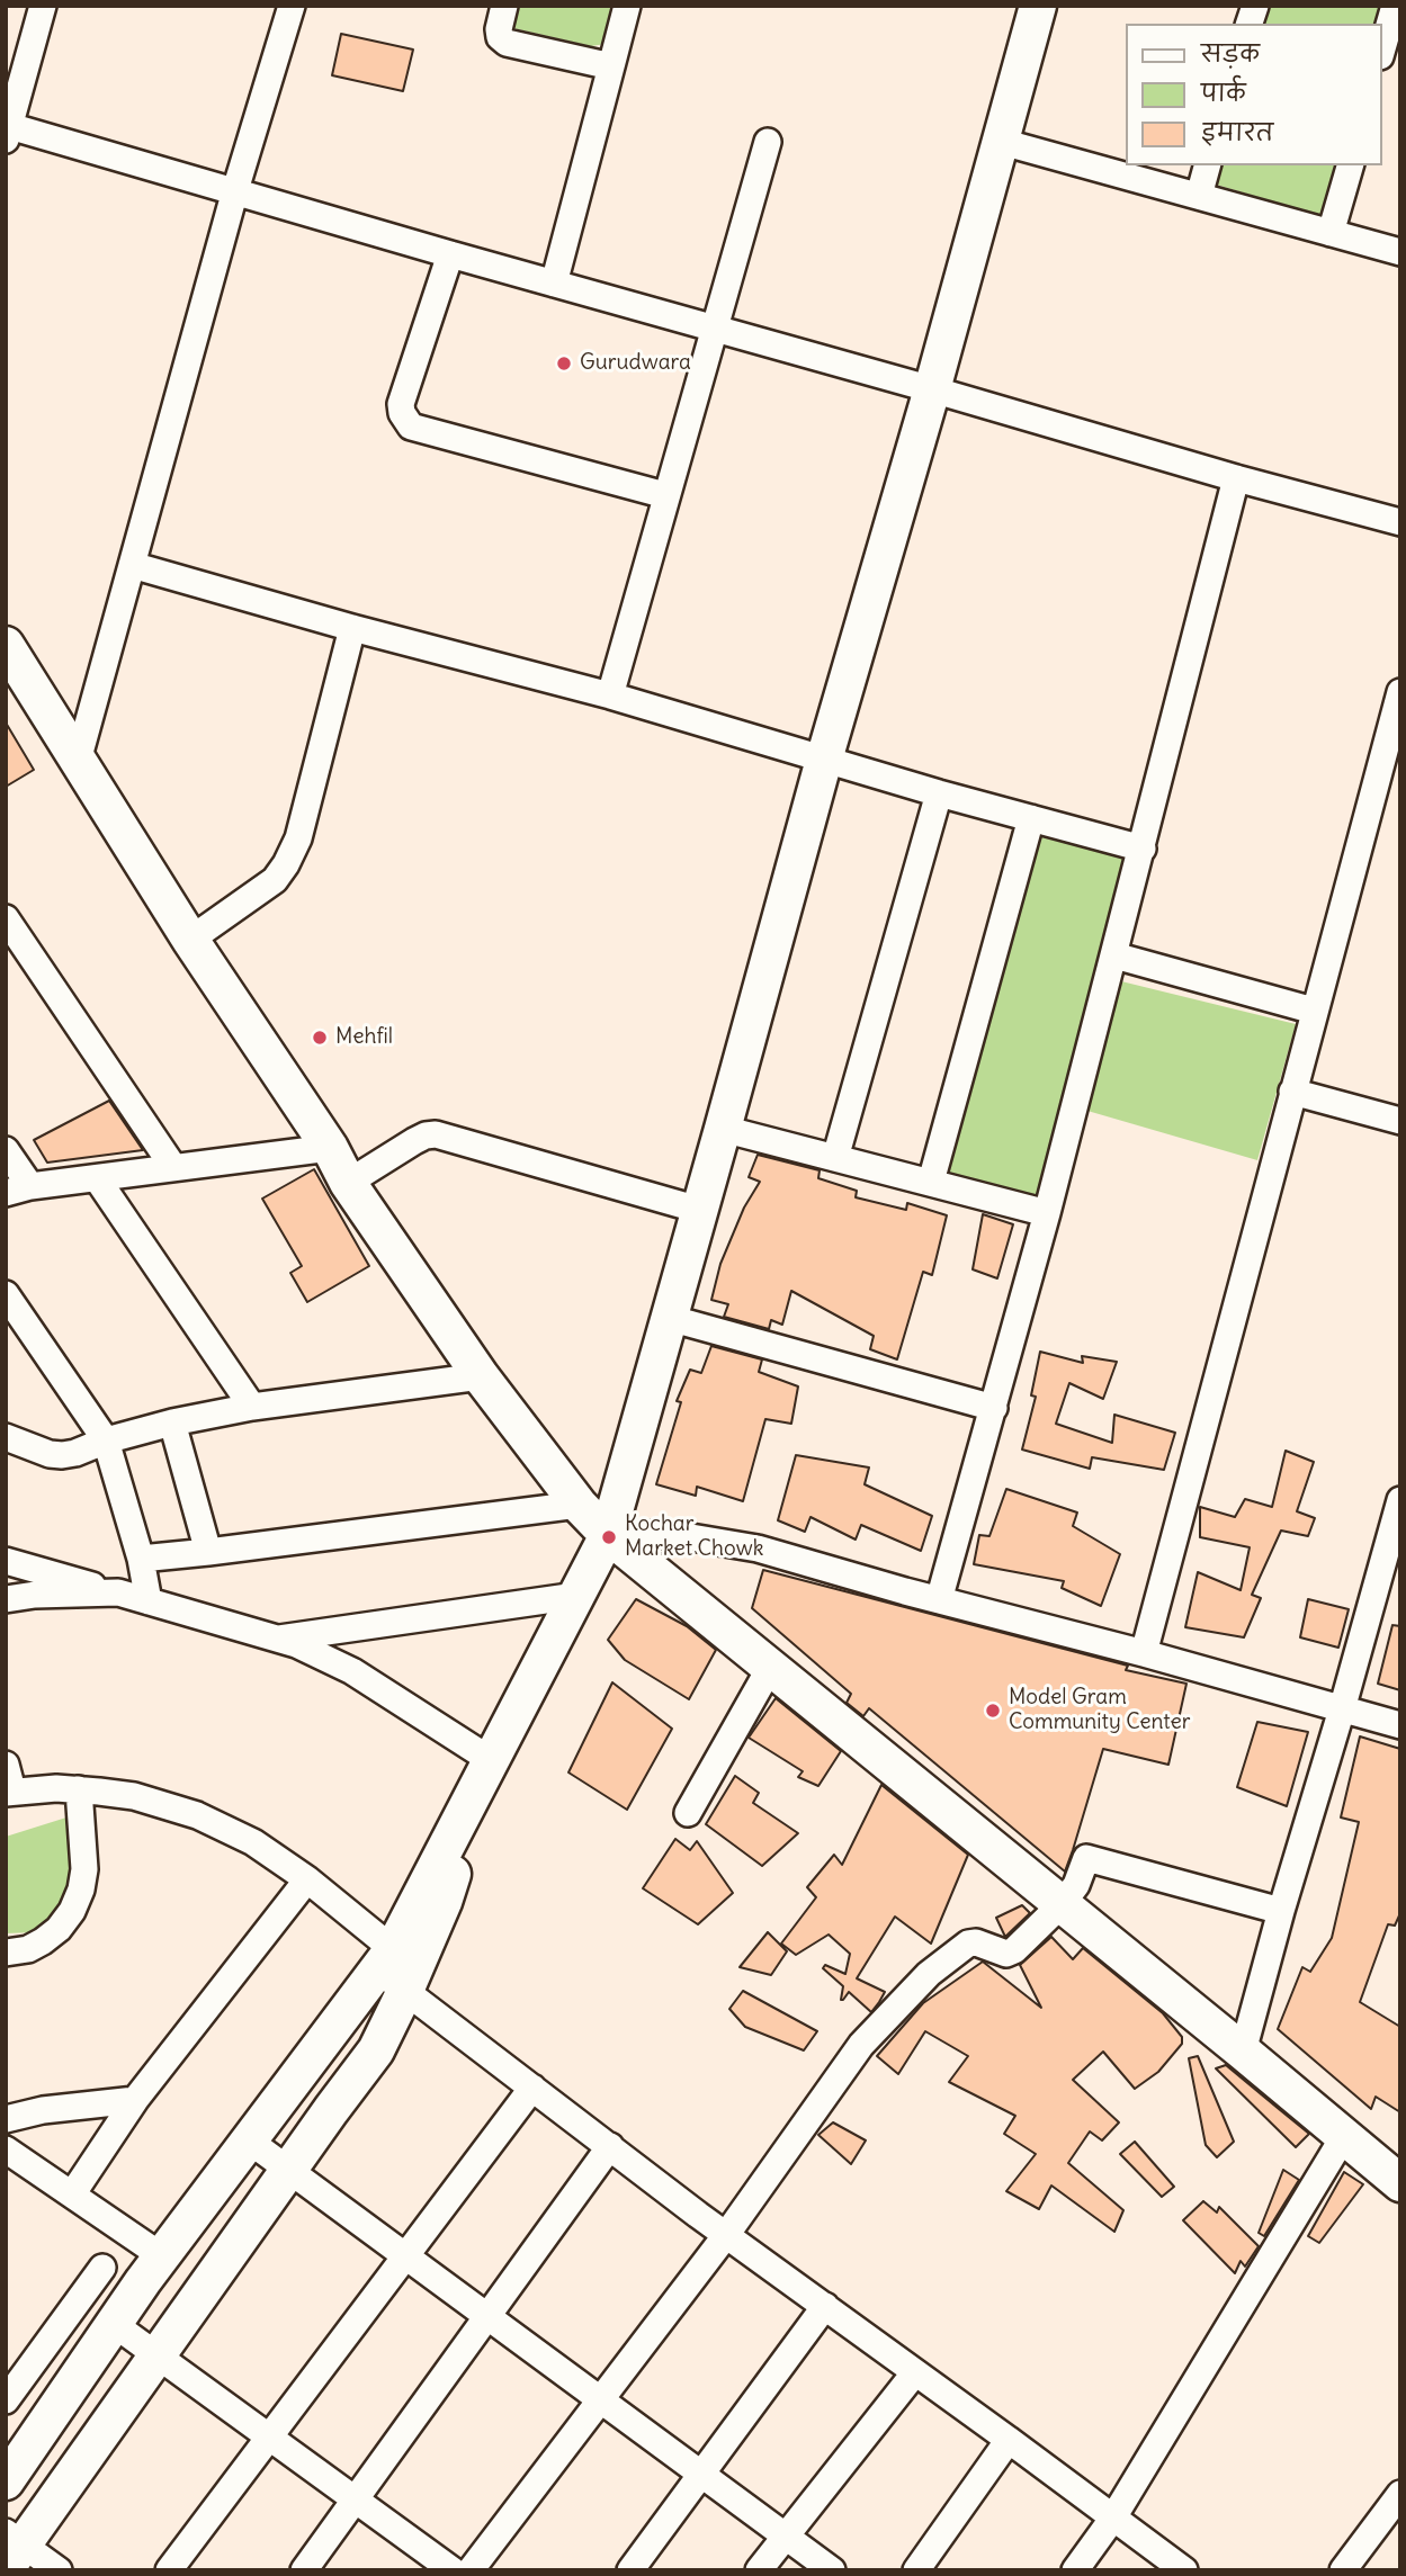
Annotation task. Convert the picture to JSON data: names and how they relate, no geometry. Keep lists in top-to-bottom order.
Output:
{
  "places": [
    "Gurudwara",
    "Mehfil",
    "Kochar Market Chowk",
    "Model Gram Community Center"
  ],
  "legend": ["सड़क", "पार्क", "इमारत"]
}
